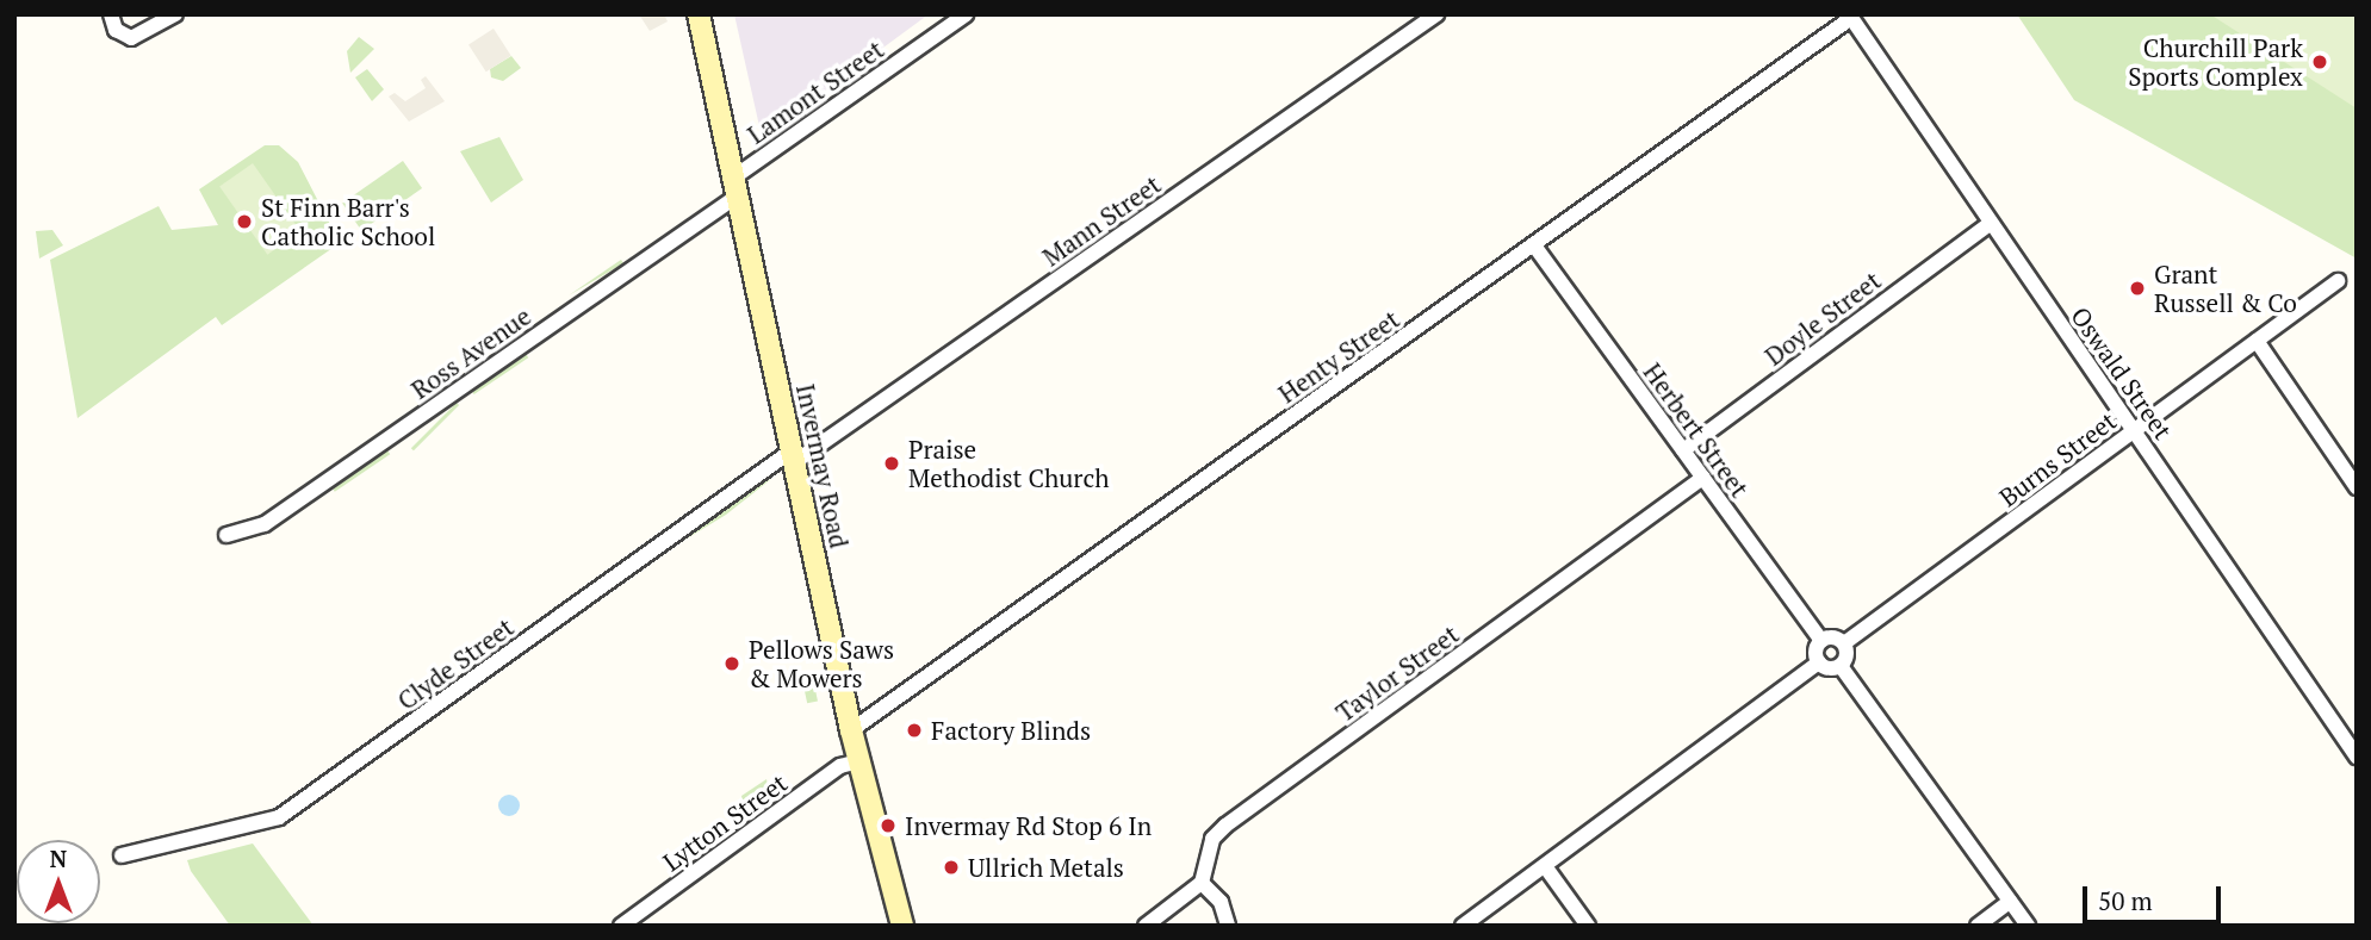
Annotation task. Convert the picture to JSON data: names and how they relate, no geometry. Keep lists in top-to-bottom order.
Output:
{
  "streets": {
    "main road": ["Invermay Road"],
    "street": [
      "Lamont Street",
      "Mann Street",
      "Doyle Street",
      "Ross Avenue",
      "Henty Street",
      "Oswald Street",
      "Herbert Street",
      "Burns Street",
      "Clyde Street",
      "Taylor Street",
      "Lytton Street"
    ]
  },
  "crossings": [
    ["Lamont Street", "Ross Avenue"],
    ["Lamont Street", "Invermay Road"],
    ["Mann Street", "Invermay Road"],
    ["Mann Street", "Clyde Street"],
    ["Doyle Street", "Oswald Street"],
    ["Doyle Street", "Herbert Street"],
    ["Ross Avenue", "Invermay Road"],
    ["Henty Street", "Oswald Street"],
    ["Henty Street", "Herbert Street"],
    ["Henty Street", "Invermay Road"],
    ["Oswald Street", "Burns Street"],
    ["Herbert Street", "Burns Street"],
    ["Herbert Street", "Taylor Street"],
    ["Invermay Road", "Clyde Street"],
    ["Invermay Road", "Lytton Street"]
  ],
  "places": [
    "Churchill Park Sports Complex",
    "St Finn Barr's Catholic School",
    "Grant Russell & Co",
    "Praise Methodist Church",
    "Pellows Saws & Mowers",
    "Factory Blinds",
    "Invermay Rd Stop 6 In",
    "Ullrich Metals"
  ],
  "scale_bar": "50 m",
  "north": "top"
}
